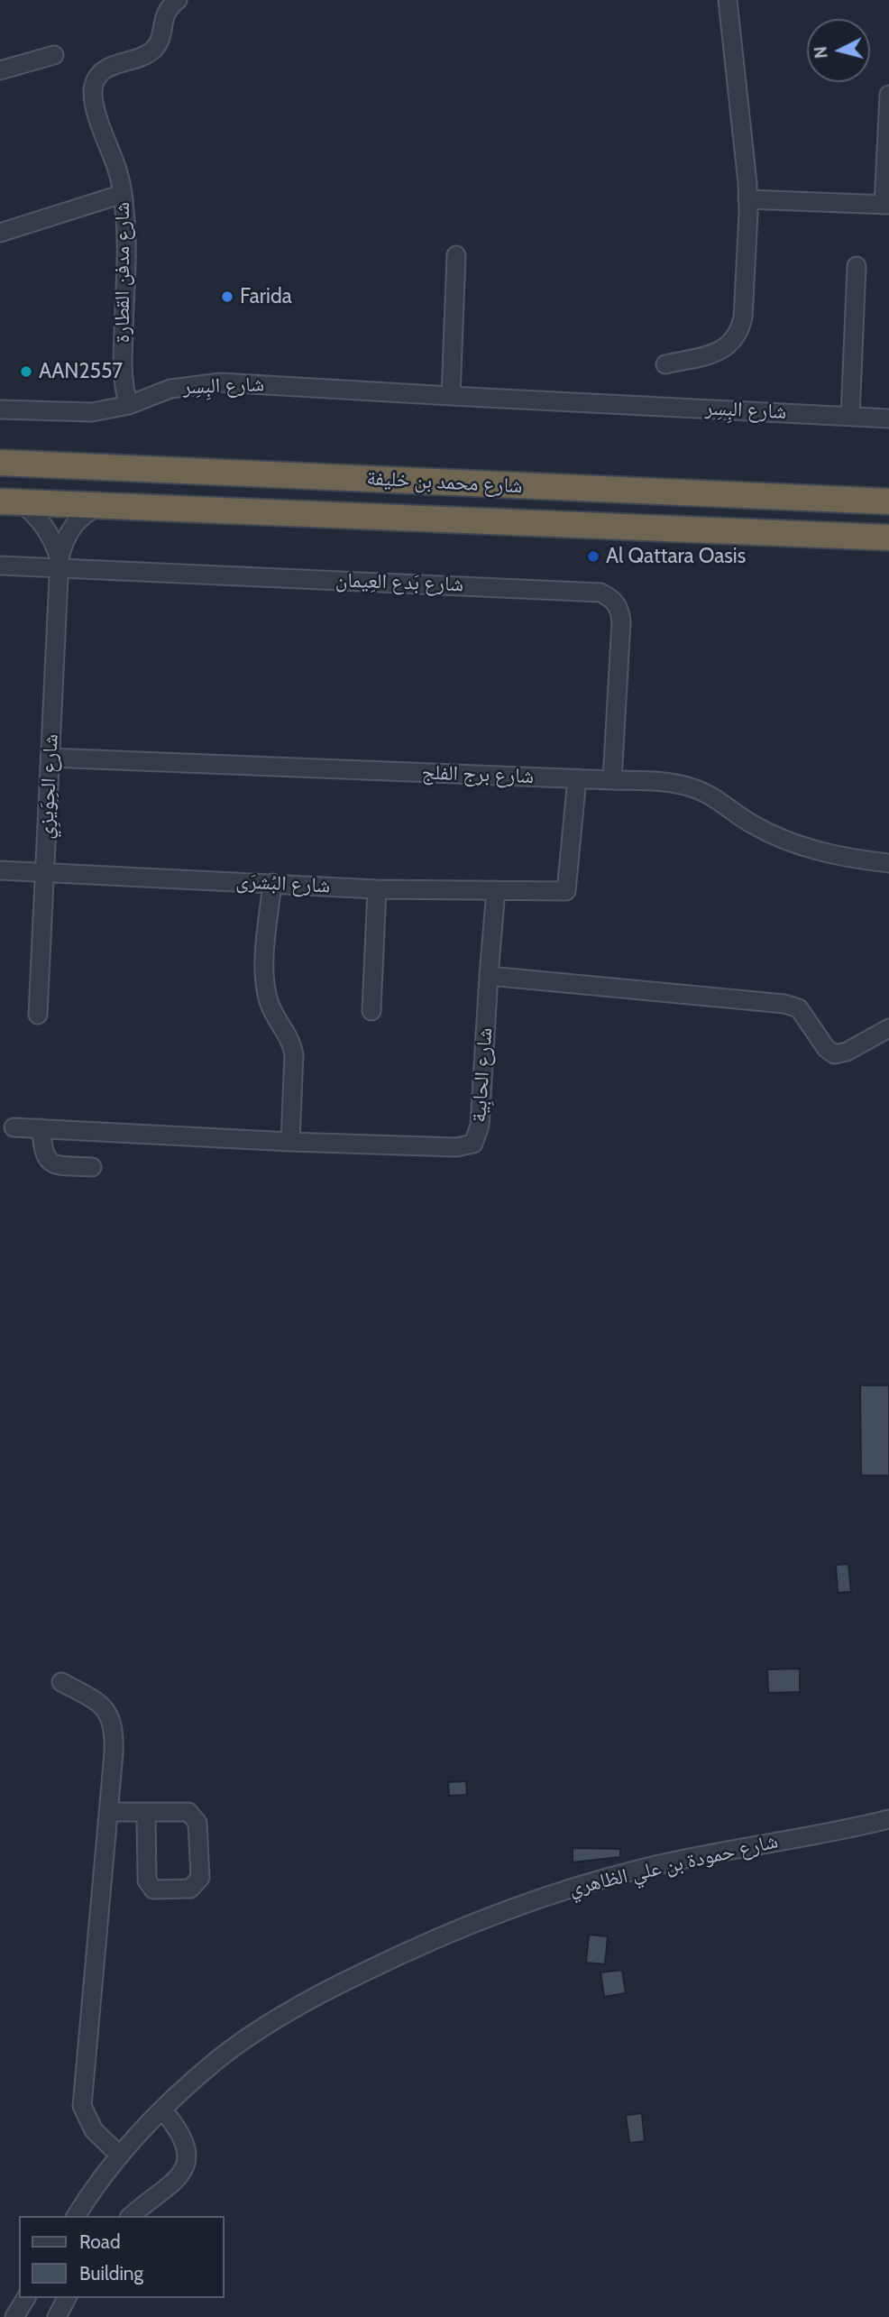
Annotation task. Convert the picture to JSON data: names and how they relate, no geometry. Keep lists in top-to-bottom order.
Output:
{
  "streets": {
    "highway": ["شارع محمد بن خليفة"],
    "street": [
      "شارع مدفن القطارة",
      "شارع البِسِر",
      "شارع بَدع العِيمان",
      "شارع برج الفلج",
      "شارع الحِوَيزِي",
      "شارع البُشرَى",
      "شارع الحابِية",
      "شارع حمودة بن علي الظاهري"
    ]
  },
  "crossings": [
    ["شارع مدفن القطارة", "شارع البِسِر"],
    ["شارع محمد بن خليفة", "شارع الحِوَيزِي"],
    ["شارع بَدع العِيمان", "شارع برج الفلج"],
    ["شارع بَدع العِيمان", "شارع الحِوَيزِي"],
    ["شارع برج الفلج", "شارع الحِوَيزِي"],
    ["شارع برج الفلج", "شارع البُشرَى"],
    ["شارع الحِوَيزِي", "شارع البُشرَى"]
  ],
  "places": ["Farida", "AAN2557", "Al Qattara Oasis"],
  "legend": ["Road", "Building"],
  "north": "left"
}
